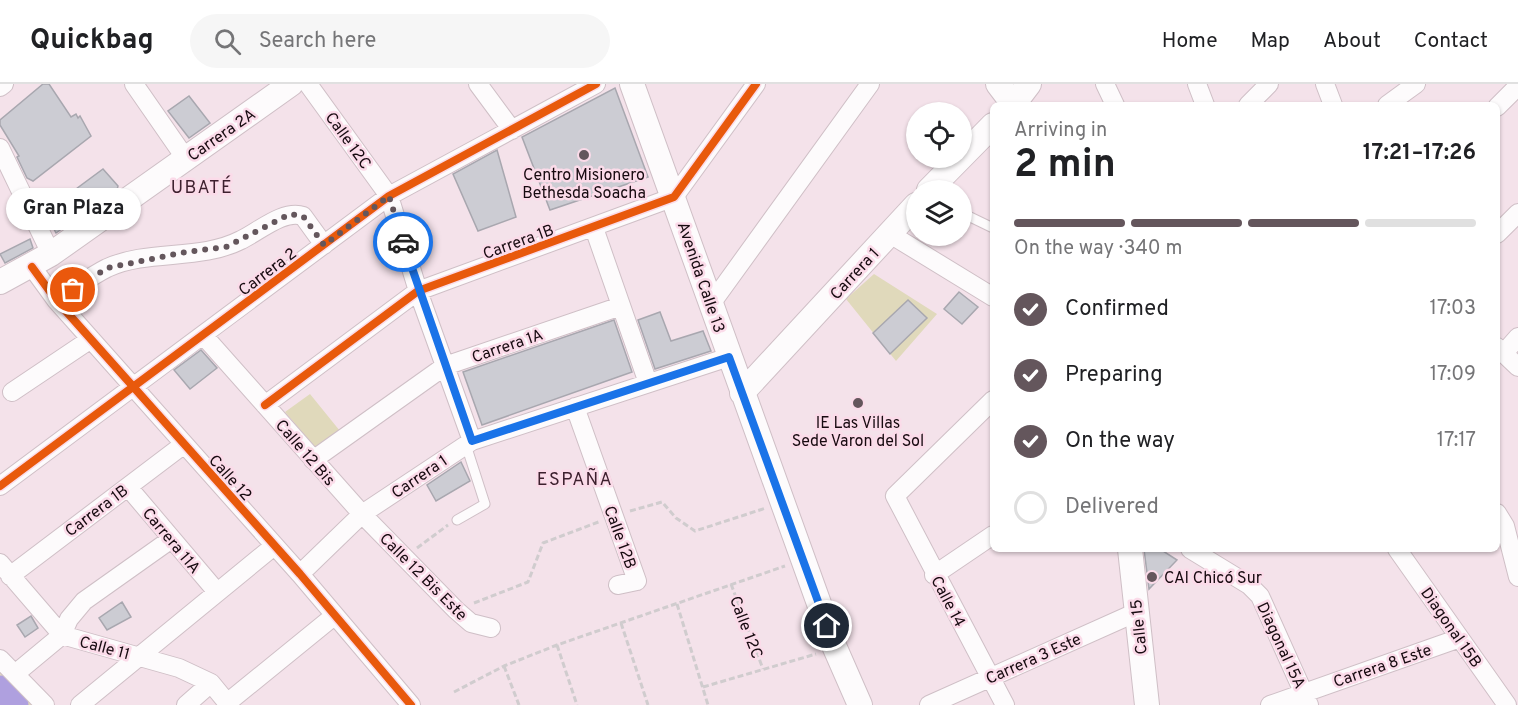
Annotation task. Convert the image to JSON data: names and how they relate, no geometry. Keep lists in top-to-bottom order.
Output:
{
  "streets": {
    "street": [
      "Carrera 2A",
      "Calle 12C",
      "Carrera 1B",
      "Carrera 2",
      "Carrera 1",
      "Avenida Calle 13",
      "Carrera 1A",
      "Calle 12 Bis",
      "Calle 12",
      "Calle 12B",
      "Carrera 11A",
      "Calle 12 Bis Este",
      "Calle 14",
      "Calle 15",
      "Diagonal 15B",
      "Diagonal 15A",
      "Calle 11",
      "Carrera 3 Este",
      "Carrera 8 Este"
    ]
  },
  "crossings": [
    ["Carrera 2A", "Calle 12"],
    ["Calle 12C", "Carrera 1B"],
    ["Calle 12C", "Carrera 2"],
    ["Calle 12C", "Carrera 1"],
    ["Calle 12C", "Carrera 1A"],
    ["Carrera 1B", "Avenida Calle 13"],
    ["Carrera 1B", "Calle 12 Bis"],
    ["Carrera 1B", "Calle 12"],
    ["Carrera 1B", "Carrera 11A"],
    ["Carrera 1B", "Calle 11"],
    ["Carrera 2", "Calle 12 Bis"],
    ["Carrera 2", "Calle 12"],
    ["Carrera 1", "Avenida Calle 13"],
    ["Carrera 1", "Calle 12 Bis"],
    ["Carrera 1", "Calle 12"],
    ["Carrera 1", "Calle 12B"],
    ["Carrera 1", "Calle 12 Bis Este"],
    ["Carrera 1A", "Calle 12 Bis"],
    ["Calle 12 Bis", "Calle 12 Bis Este"],
    ["Calle 14", "Carrera 3 Este"],
    ["Calle 15", "Carrera 3 Este"],
    ["Diagonal 15B", "Carrera 8 Este"],
    ["Diagonal 15A", "Carrera 8 Este"]
  ],
  "districts": ["UBATÉ", "ESPAÑA"],
  "places": [
    "Centro Misionero Bethesda Soacha",
    "Gran Plaza",
    "IE Las Villas Sede Varon del Sol",
    "CAI Chicó Sur"
  ],
  "page": {
    "header": "Quickbag",
    "search": "Search here",
    "nav": [
      "Home",
      "Map",
      "About",
      "Contact"
    ],
    "heading": ["2 min", "Arriving in", "17:21–17:26"],
    "bubble": "Gran Plaza",
    "bar": "On the way · 340 m",
    "list": [
      ["Confirmed", "17:03"],
      ["Preparing", "17:09"],
      ["On the way", "17:17"],
      "Delivered"
    ]
  }
}
